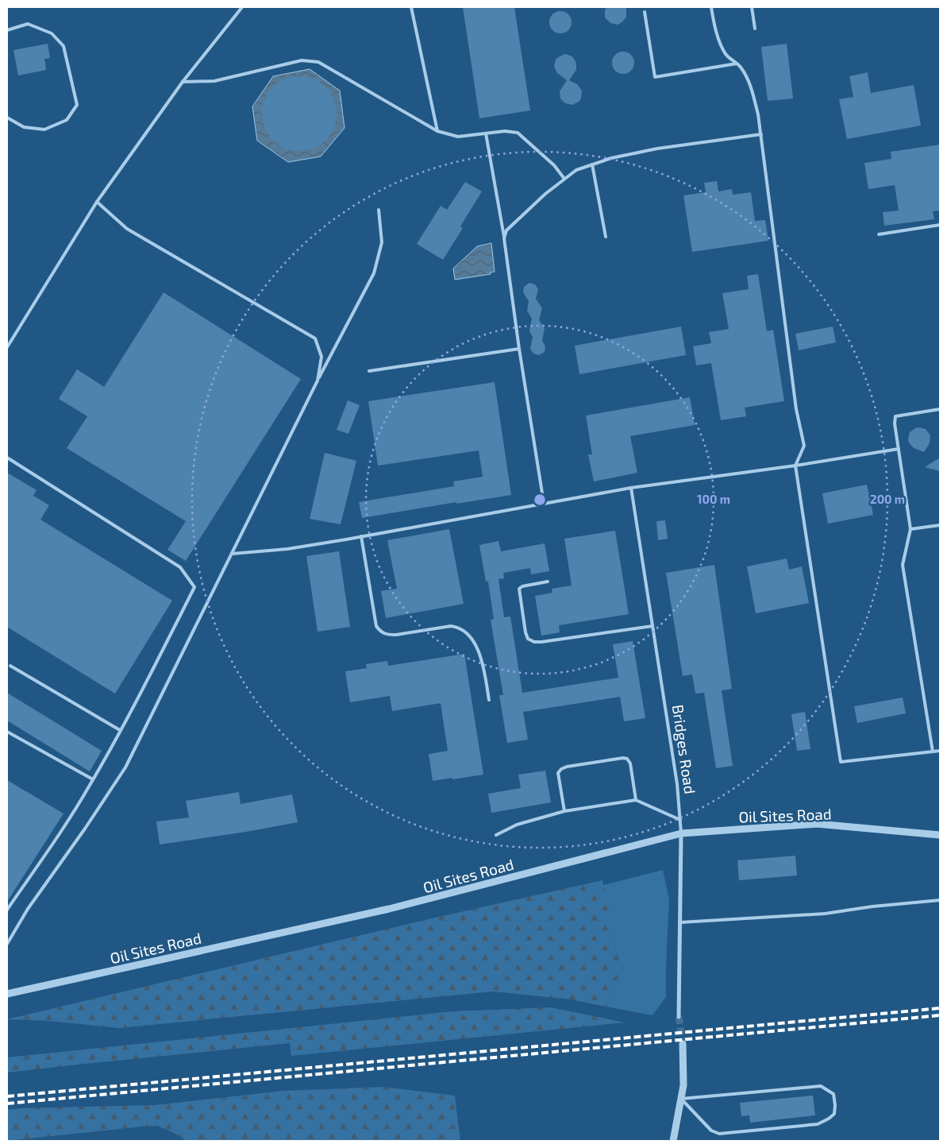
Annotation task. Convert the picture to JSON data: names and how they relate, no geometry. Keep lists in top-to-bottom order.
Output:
{
  "streets": {
    "street": ["Bridges Road", "Oil Sites Road"]
  },
  "crossings": [
    ["Bridges Road", "Oil Sites Road"]
  ],
  "rings": ["100 m", "200 m"]
}
